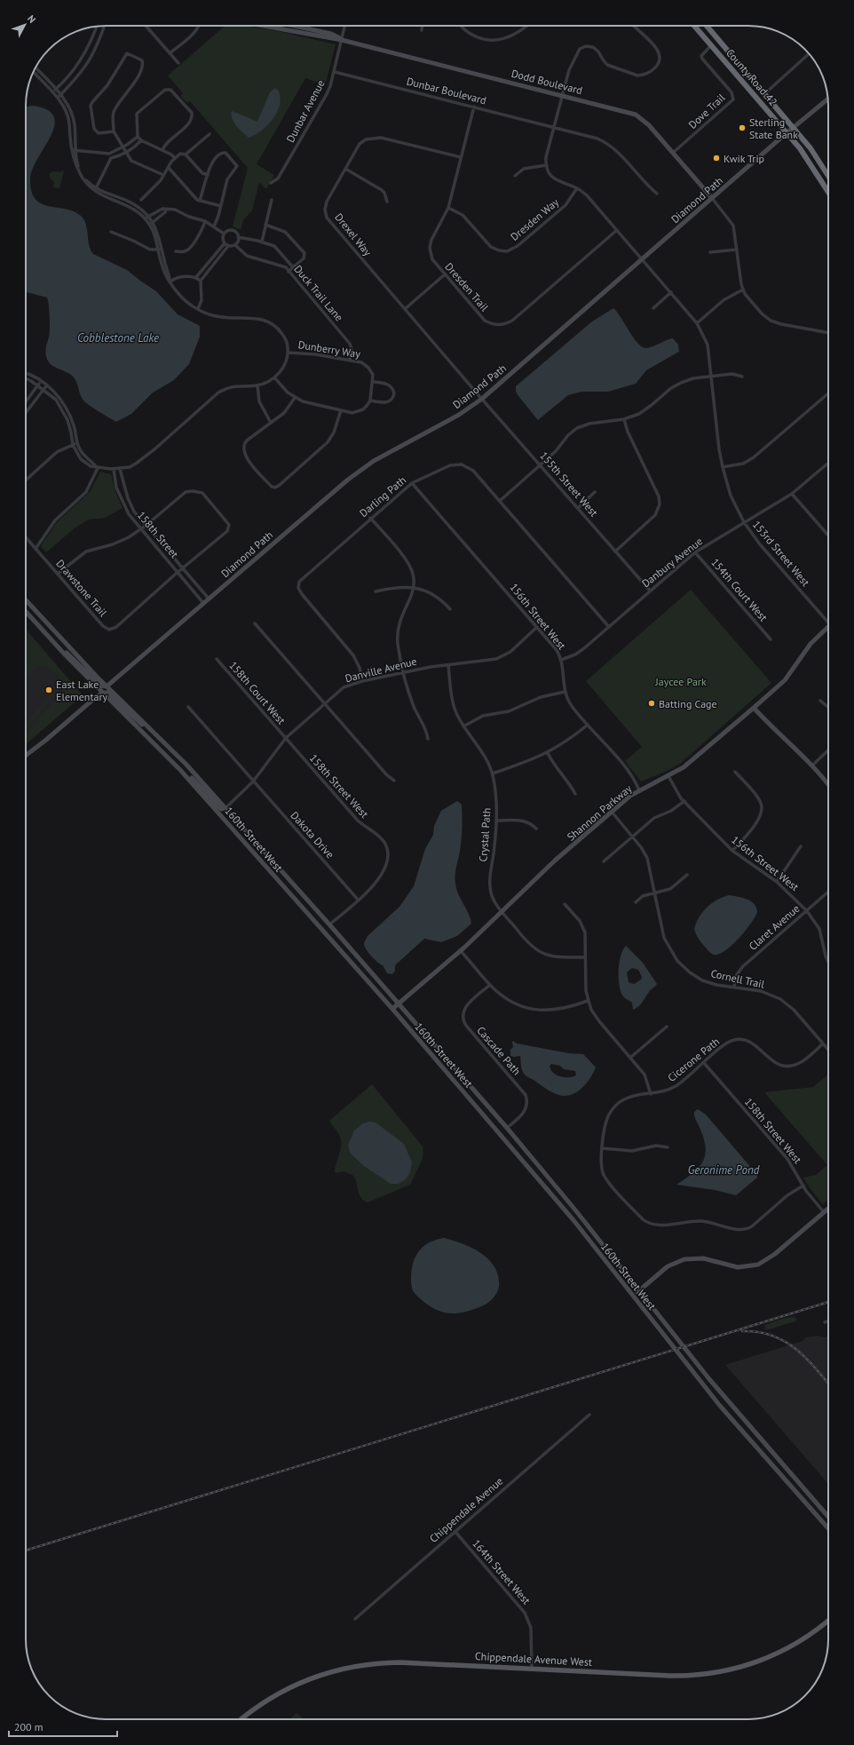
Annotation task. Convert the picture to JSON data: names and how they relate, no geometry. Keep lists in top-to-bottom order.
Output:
{
  "streets": {
    "highway": ["County Road 42"],
    "main road": [
      "Dodd Boulevard",
      "Diamond Path",
      "Shannon Parkway",
      "160th Street West",
      "Chippendale Avenue West"
    ],
    "street": [
      "Dunbar Boulevard",
      "Dunbar Avenue",
      "Dove Trail",
      "Dresden Way",
      "Drexel Way",
      "Dresden Trail",
      "Duck Trail Lane",
      "Dunberry Way",
      "155th Street West",
      "Darling Path",
      "158th Street",
      "153rd Street West",
      "Danbury Avenue",
      "Drawstone Trail",
      "154th Court West",
      "156th Street West",
      "Danville Avenue",
      "158th Court West",
      "158th Street West",
      "Dakota Drive",
      "Crystal Path",
      "Claret Avenue",
      "Cornell Trail",
      "Cascade Path",
      "Cicerone Path",
      "Chippendale Avenue",
      "164th Street West"
    ]
  },
  "crossings": [
    ["County Road 42", "Dove Trail"],
    ["County Road 42", "Diamond Path"],
    ["Dodd Boulevard", "Dunbar Avenue"],
    ["Dodd Boulevard", "Dove Trail"],
    ["Dodd Boulevard", "Diamond Path"],
    ["Dunbar Boulevard", "Dunbar Avenue"],
    ["Dunbar Boulevard", "Dresden Trail"],
    ["Diamond Path", "155th Street West"],
    ["Diamond Path", "158th Street"],
    ["Diamond Path", "153rd Street West"],
    ["Diamond Path", "160th Street West"],
    ["Dresden Way", "Dresden Trail"],
    ["Dresden Way", "153rd Street West"],
    ["Drexel Way", "Dresden Trail"],
    ["Drexel Way", "155th Street West"],
    ["Dresden Trail", "153rd Street West"],
    ["Duck Trail Lane", "Dunberry Way"],
    ["155th Street West", "Danbury Avenue"],
    ["Darling Path", "Danbury Avenue"],
    ["Darling Path", "156th Street West"],
    ["Darling Path", "Danville Avenue"],
    ["158th Street", "Drawstone Trail"],
    ["153rd Street West", "Danbury Avenue"],
    ["Danbury Avenue", "154th Court West"],
    ["Danbury Avenue", "156th Street West"],
    ["156th Street West", "Danville Avenue"],
    ["156th Street West", "Shannon Parkway"],
    ["156th Street West", "Claret Avenue"],
    ["Danville Avenue", "158th Court West"],
    ["Danville Avenue", "158th Street West"],
    ["Danville Avenue", "Dakota Drive"],
    ["Danville Avenue", "Crystal Path"],
    ["Danville Avenue", "160th Street West"],
    ["158th Court West", "158th Street West"],
    ["158th Street West", "Dakota Drive"],
    ["158th Street West", "Cicerone Path"],
    ["Shannon Parkway", "Crystal Path"],
    ["Shannon Parkway", "160th Street West"],
    ["Shannon Parkway", "Cornell Trail"],
    ["160th Street West", "Cascade Path"],
    ["Claret Avenue", "Cornell Trail"],
    ["Cornell Trail", "Cicerone Path"],
    ["Chippendale Avenue", "164th Street West"],
    ["164th Street West", "Chippendale Avenue West"]
  ],
  "water": ["Cobblestone Lake", "Geronime Pond"],
  "parks": ["Jaycee Park"],
  "places": [
    "Sterling State Bank",
    "Kwik Trip",
    "East Lake Elementary",
    "Batting Cage"
  ],
  "scale_bar": "200 m",
  "north": "top right"
}
